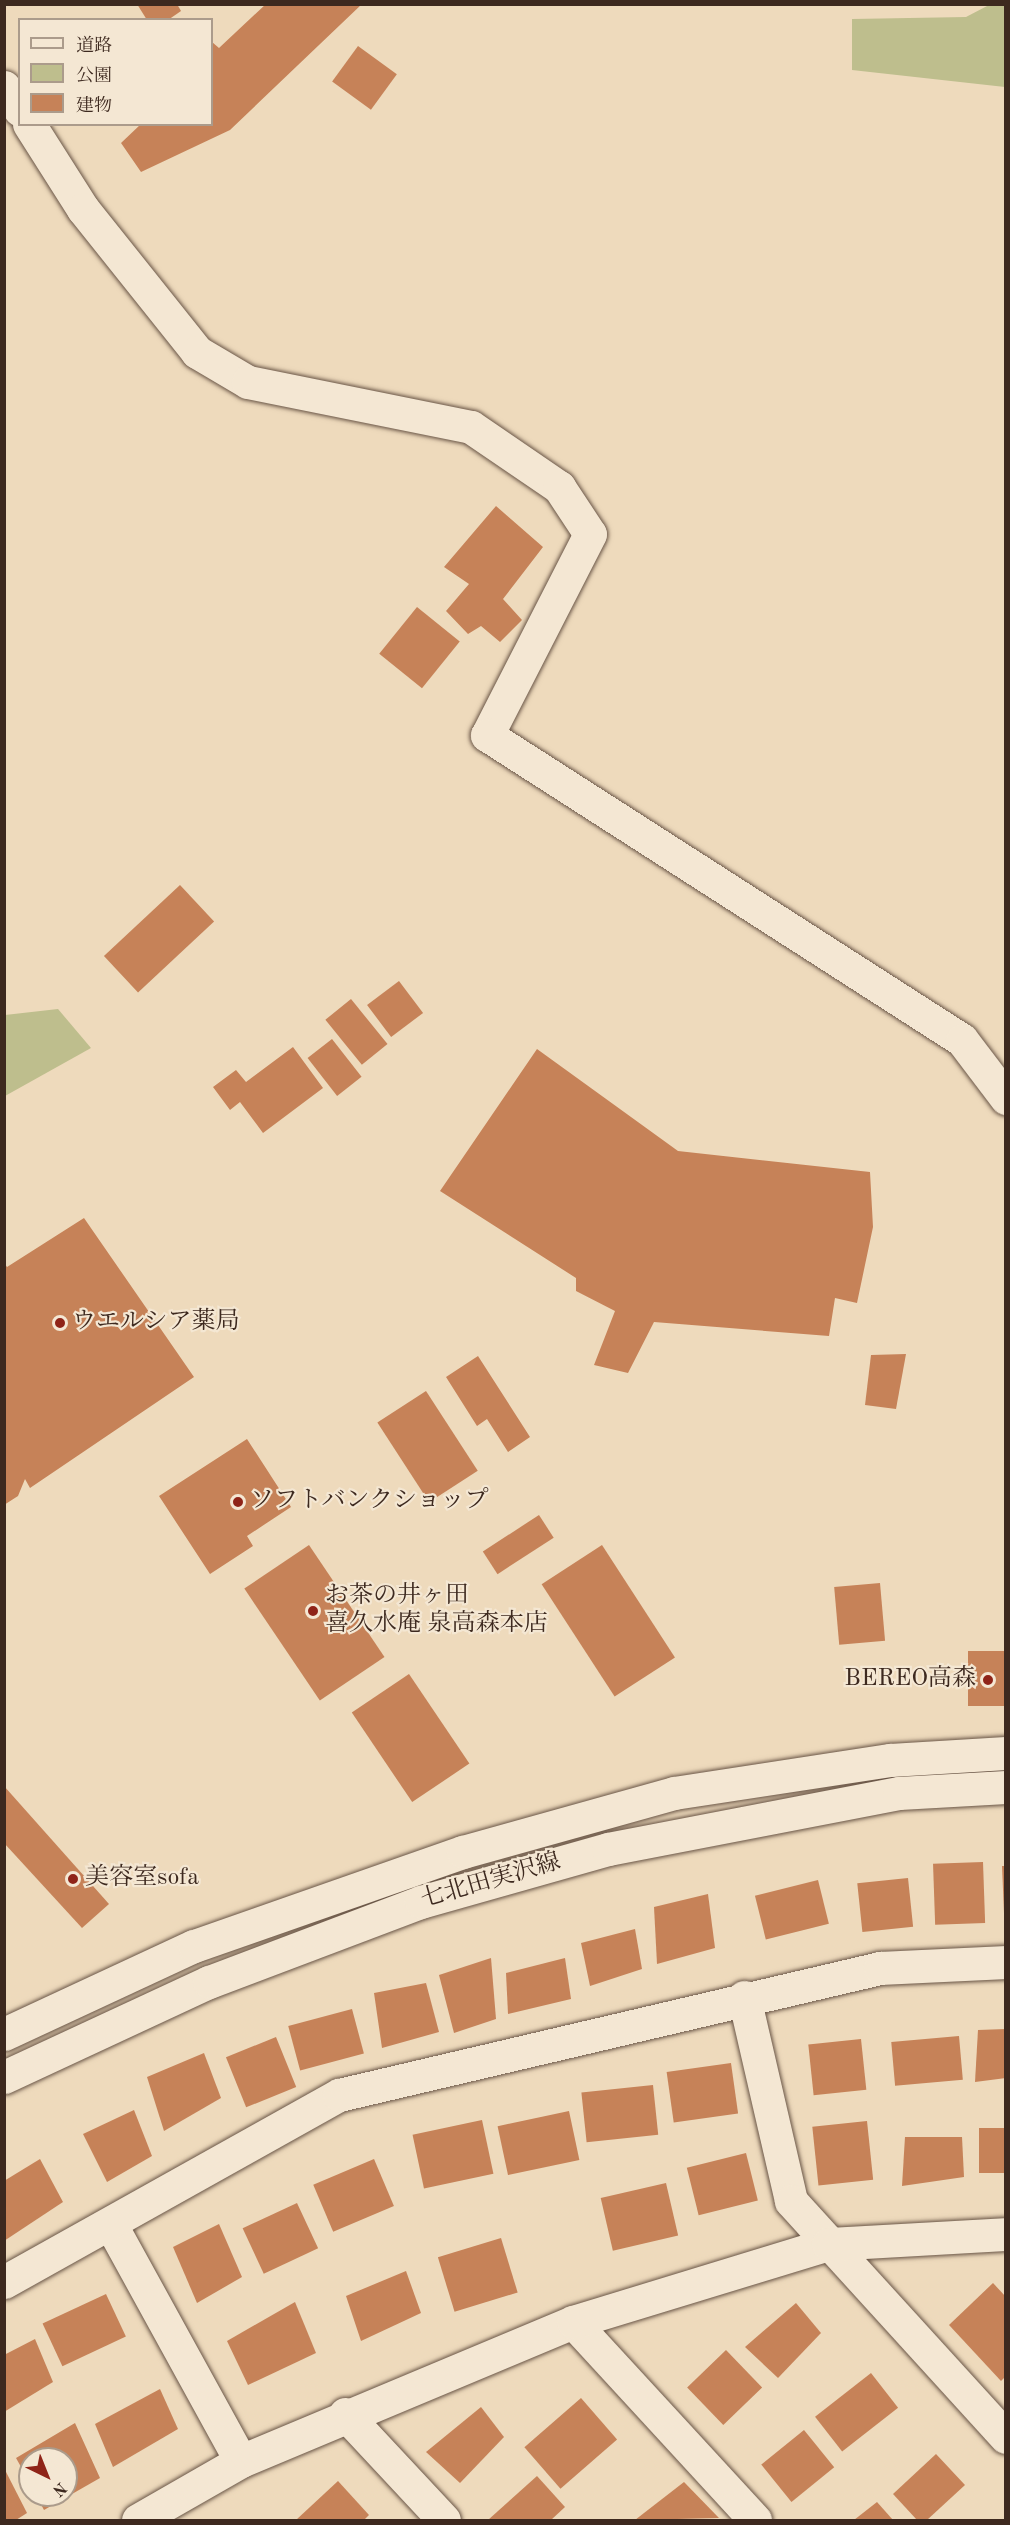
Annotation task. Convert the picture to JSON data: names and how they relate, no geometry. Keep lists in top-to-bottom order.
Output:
{
  "streets": {
    "street": ["七北田実沢線"]
  },
  "places": [
    "ウエルシア薬局",
    "ソフトバンクショップ",
    "お茶の井ヶ田 喜久水庵 泉高森本店",
    "BEREO高森",
    "美容室sofa"
  ],
  "legend": ["道路", "公園", "建物"],
  "north": "bottom right"
}
